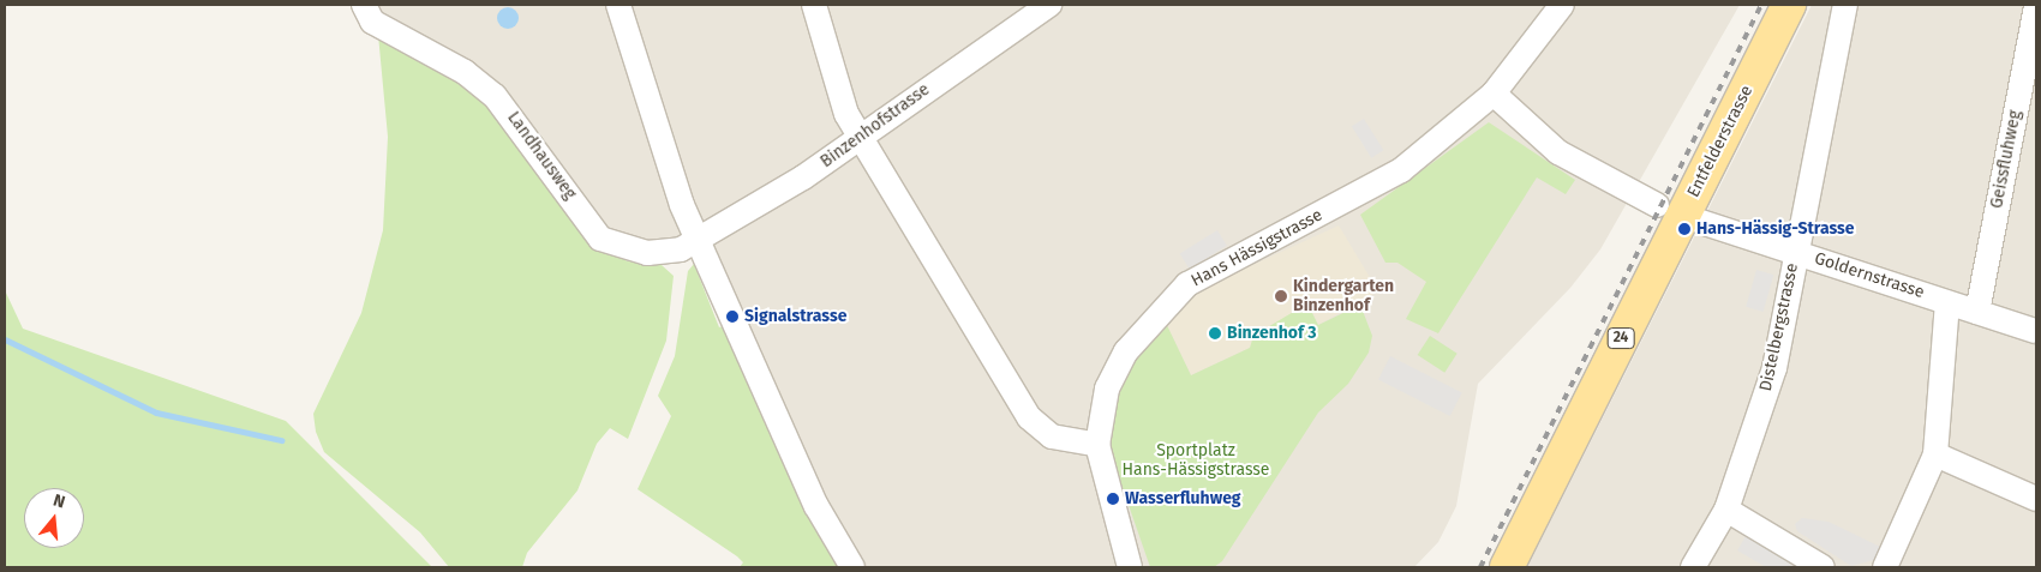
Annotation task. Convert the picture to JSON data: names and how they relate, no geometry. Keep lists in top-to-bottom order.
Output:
{
  "streets": {
    "main road": ["Entfelderstrasse", "24"],
    "street": [
      "Binzenhofstrasse",
      "Landhausweg",
      "Geissfluhweg",
      "Hans Hässigstrasse",
      "Goldernstrasse",
      "Distelbergstrasse"
    ]
  },
  "crossings": [
    ["Binzenhofstrasse", "Landhausweg"],
    ["Geissfluhweg", "Goldernstrasse"],
    ["Goldernstrasse", "Distelbergstrasse"]
  ],
  "parks": ["Sportplatz Hans-Hässigstrasse"],
  "places": [
    "Hans-Hässig-Strasse",
    "Kindergarten Binzenhof",
    "Signalstrasse",
    "Binzenhof 3",
    "Wasserfluhweg"
  ],
  "north": "top"
}
